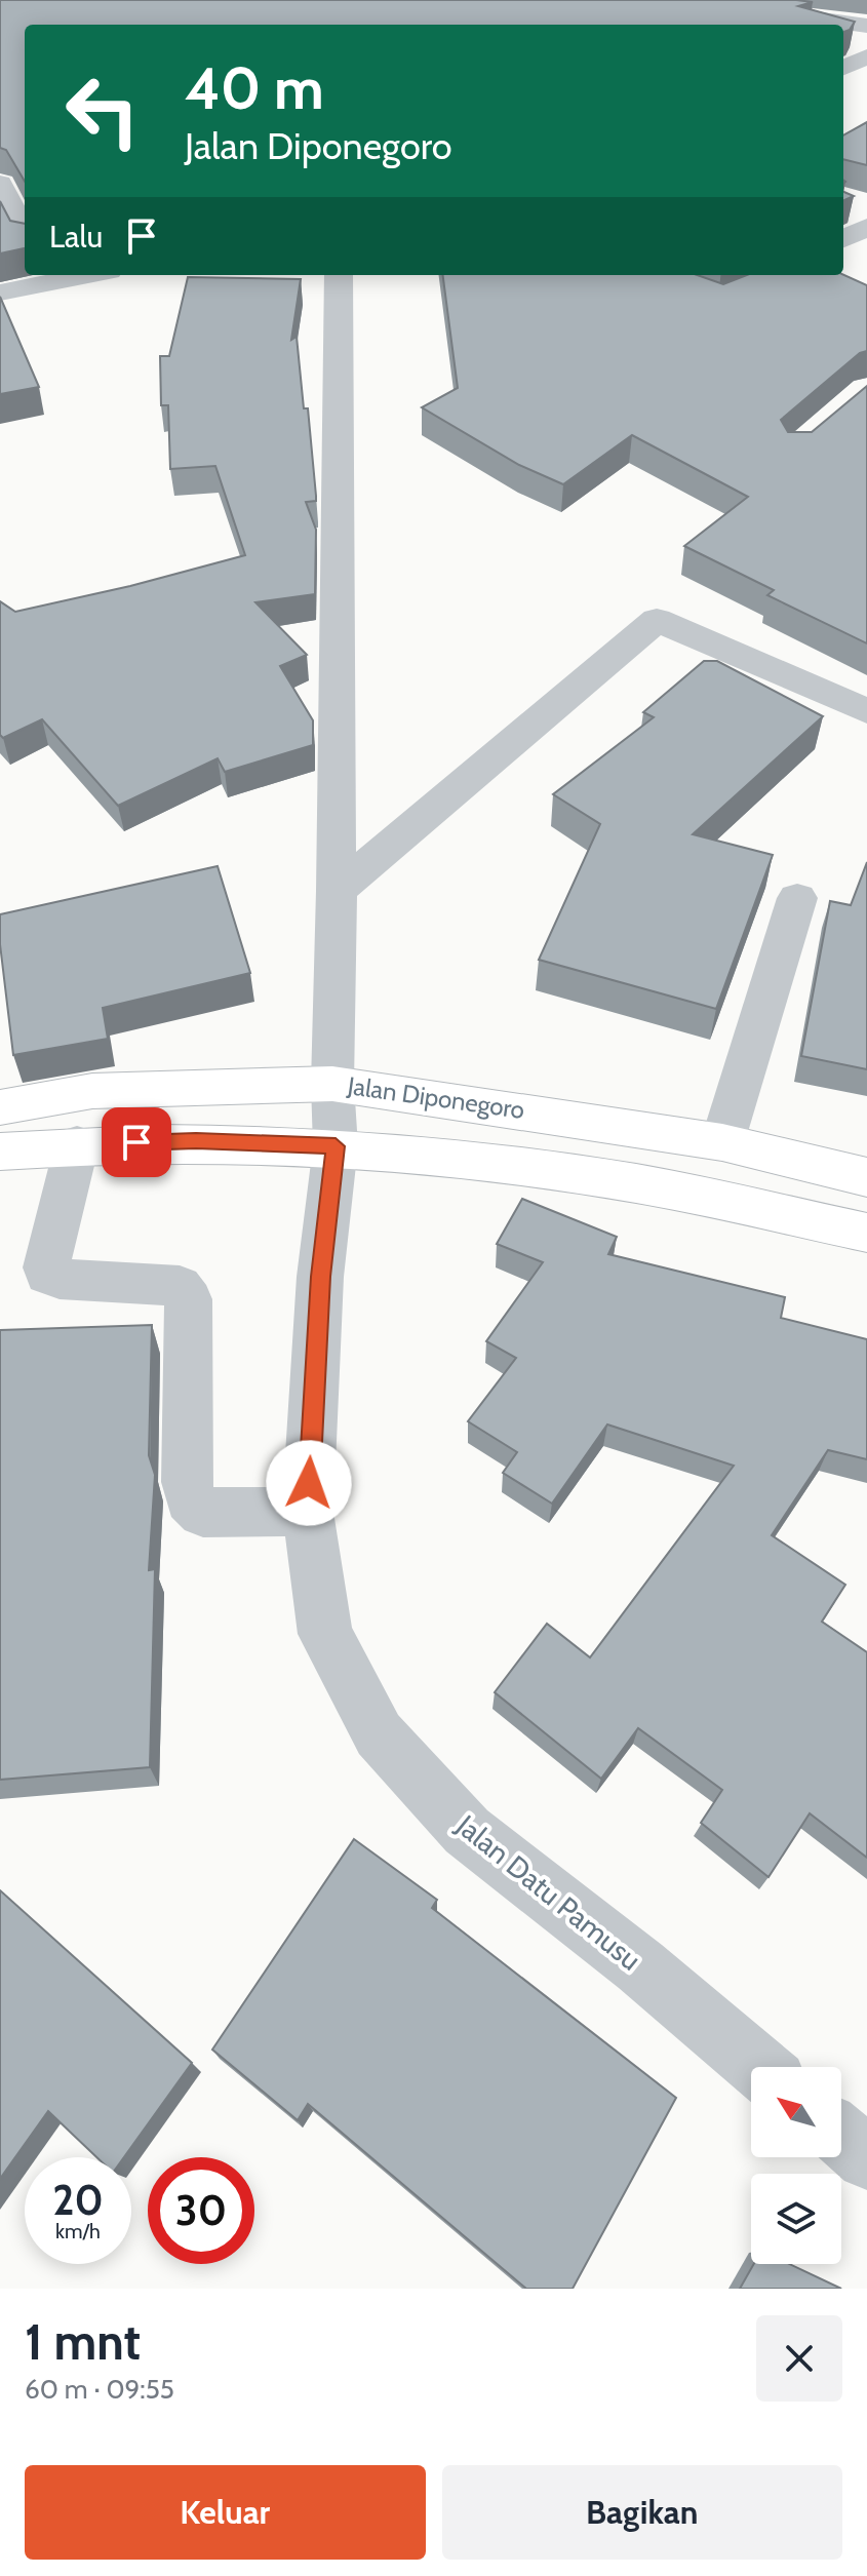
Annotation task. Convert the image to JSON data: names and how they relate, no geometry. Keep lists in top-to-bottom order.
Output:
{
  "streets": {
    "highway": ["Jalan Diponegoro"],
    "street": ["Jalan Datu Pamusu"]
  },
  "crossings": [
    ["Jalan Diponegoro", "Jalan Datu Pamusu"]
  ],
  "north": "top left",
  "page": {
    "turn": ["40 m", "Jalan Diponegoro"],
    "then": "Lalu",
    "speed": "20 km/h",
    "limit": "30",
    "heading": ["1 mnt", "60 m · 09:55"],
    "buttons": ["Keluar", "Bagikan"]
  }
}
